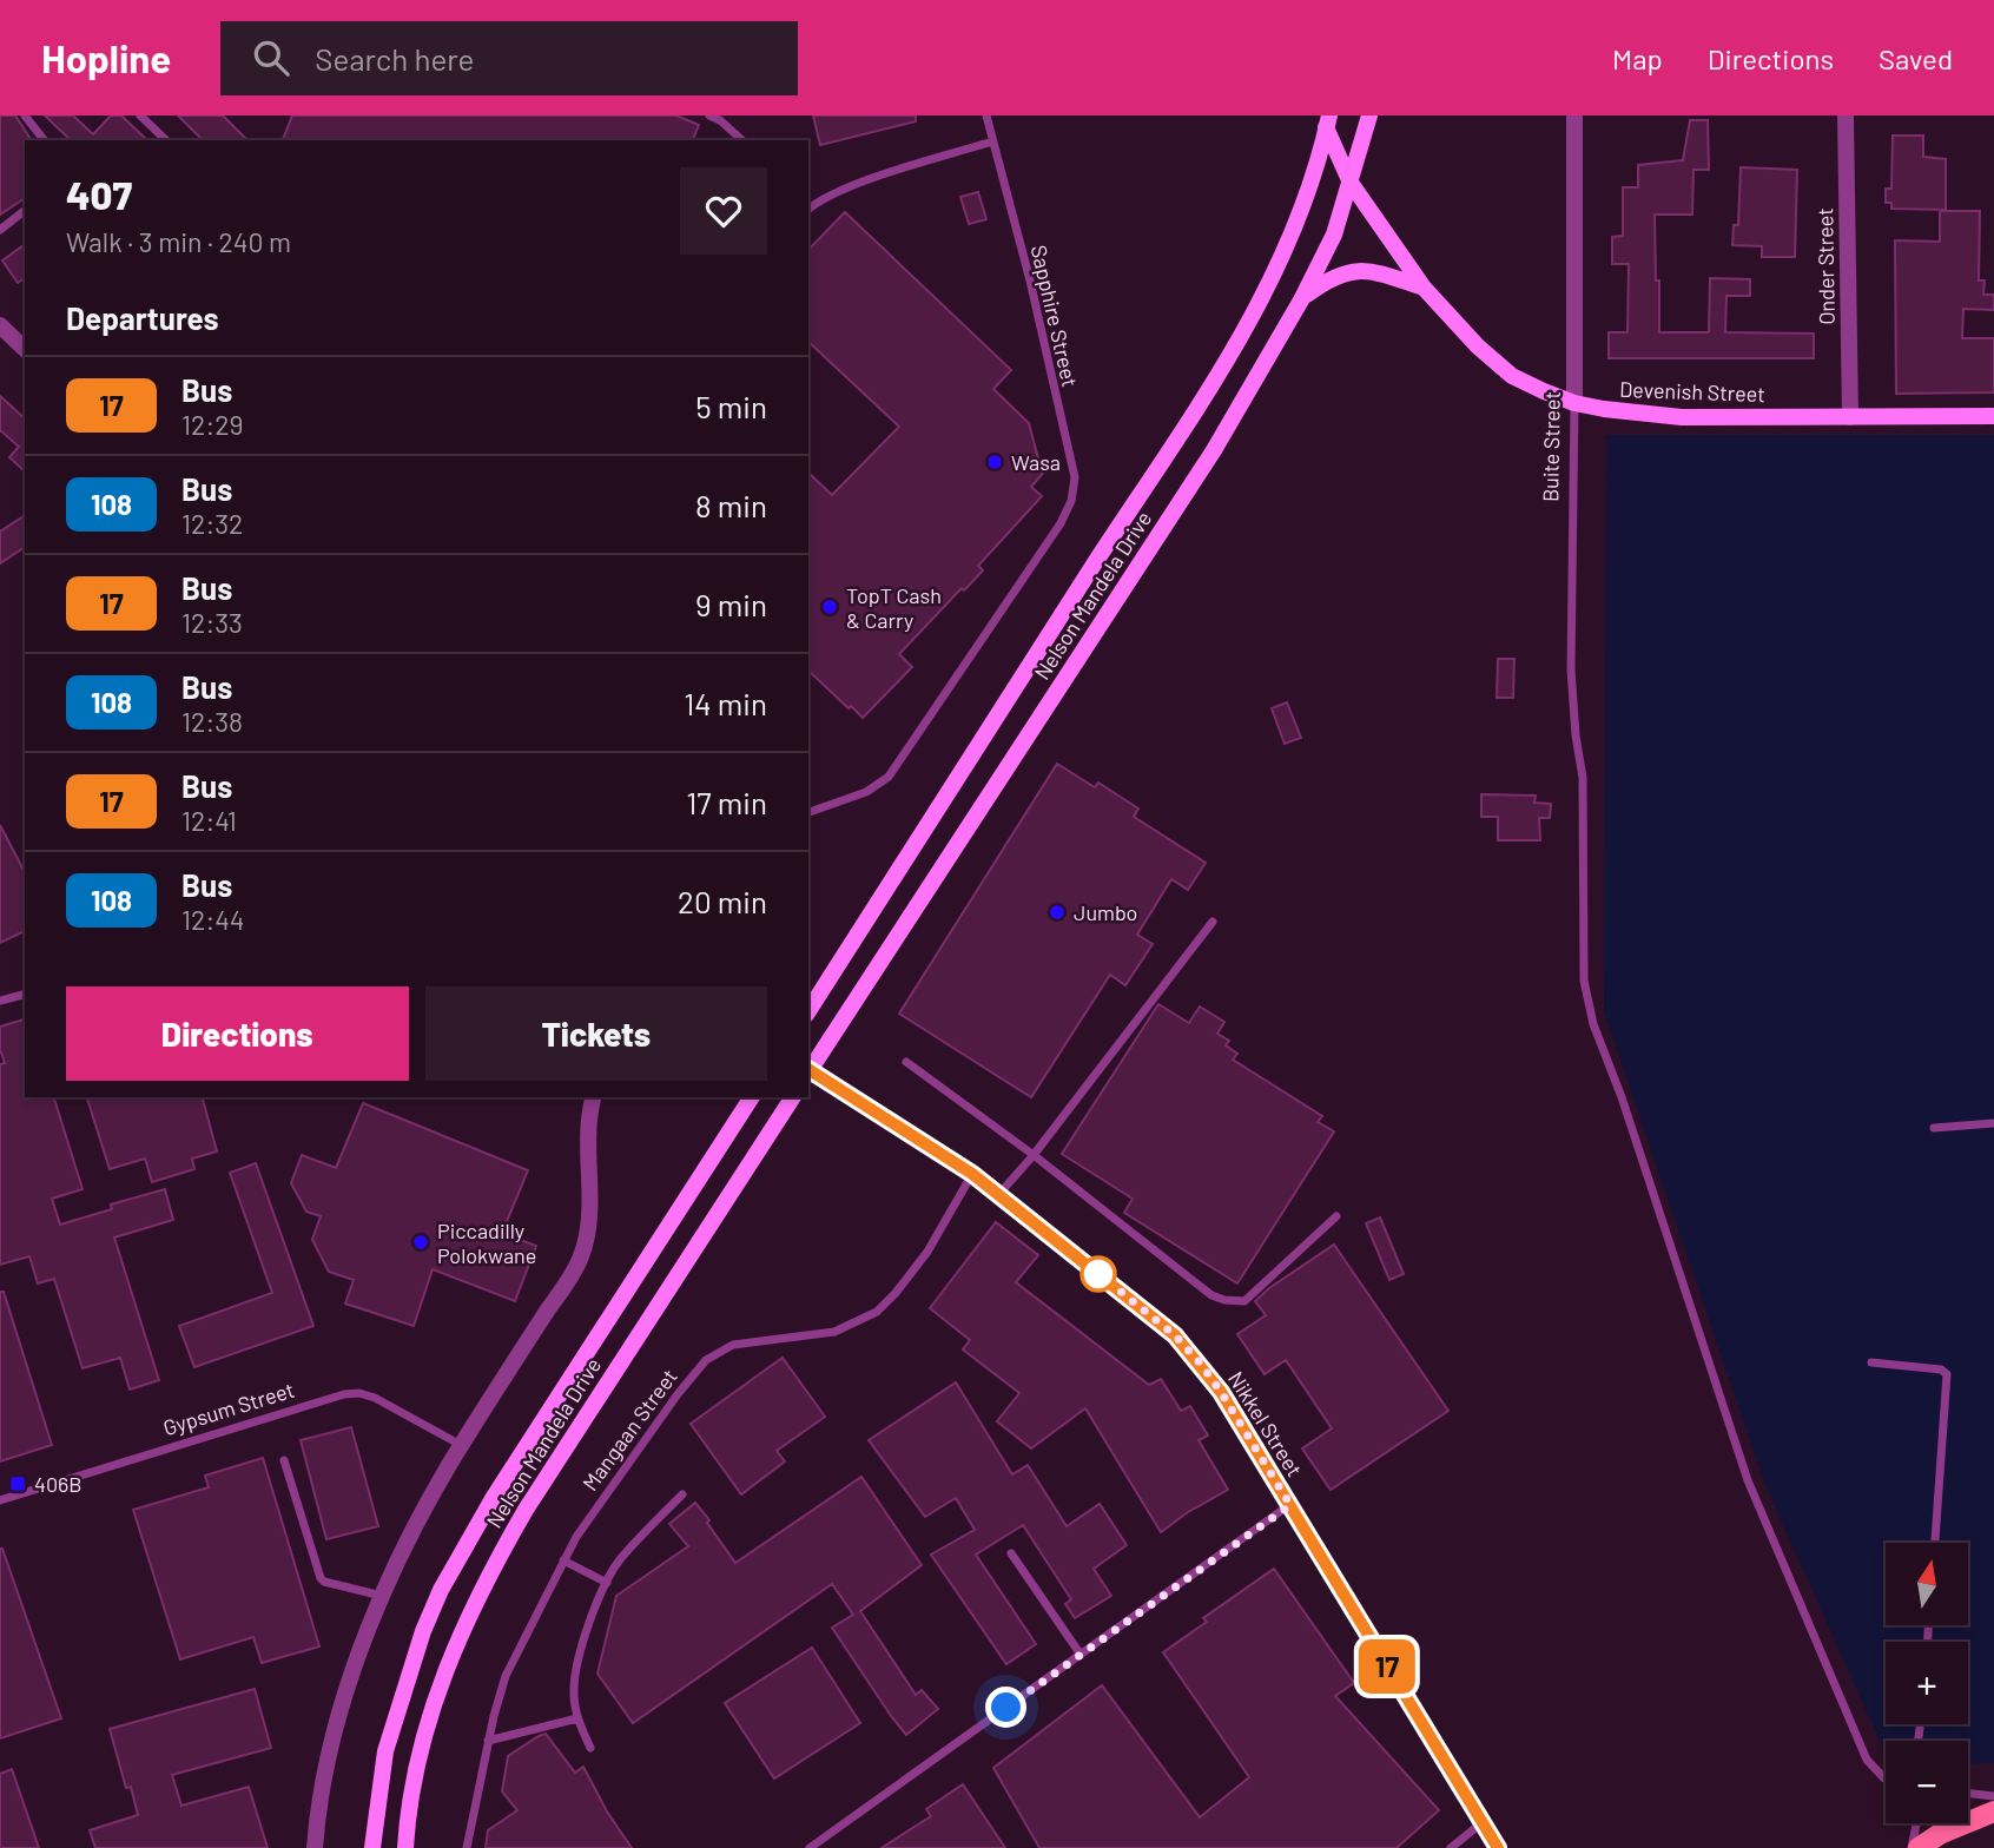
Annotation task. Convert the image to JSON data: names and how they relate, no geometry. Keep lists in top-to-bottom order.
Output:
{
  "streets": {
    "main road": ["Devenish Street", "Nelson Mandela Drive"],
    "street": ["Onder Street", "Buite Street", "Nikkel Street"],
    "lane": ["Sapphire Street", "Gypsum Street", "Mangaan Street"]
  },
  "crossings": [
    ["Onder Street", "Devenish Street"],
    ["Devenish Street", "Buite Street"],
    ["Devenish Street", "Nelson Mandela Drive"],
    ["Nikkel Street", "Mangaan Street"]
  ],
  "places": {
    "other": [
      "Wasa",
      "TopT Cash & Carry",
      "Jumbo",
      "Piccadilly Polokwane"
    ],
    "transit": ["406B"]
  },
  "lines": ["bus line 17"],
  "north": "top",
  "page": {
    "header": "Hopline",
    "search": "Search here",
    "nav": ["Map", "Directions", "Saved"],
    "on_map": "17",
    "heading": [
      ["407", "Walk · 3 min · 240 m"],
      "Departures"
    ],
    "list": [
      {
        "mark": "17",
        "name": "Bus",
        "note": "12:29",
        "value": "5 min"
      },
      {
        "mark": "108",
        "name": "Bus",
        "note": "12:32",
        "value": "8 min"
      },
      {
        "mark": "17",
        "name": "Bus",
        "note": "12:33",
        "value": "9 min"
      },
      {
        "mark": "108",
        "name": "Bus",
        "note": "12:38",
        "value": "14 min"
      },
      {
        "mark": "17",
        "name": "Bus",
        "note": "12:41",
        "value": "17 min"
      },
      {
        "mark": "108",
        "name": "Bus",
        "note": "12:44",
        "value": "20 min"
      }
    ],
    "buttons": ["Directions", "Tickets"],
    "map_buttons": ["+", "−"]
  }
}
